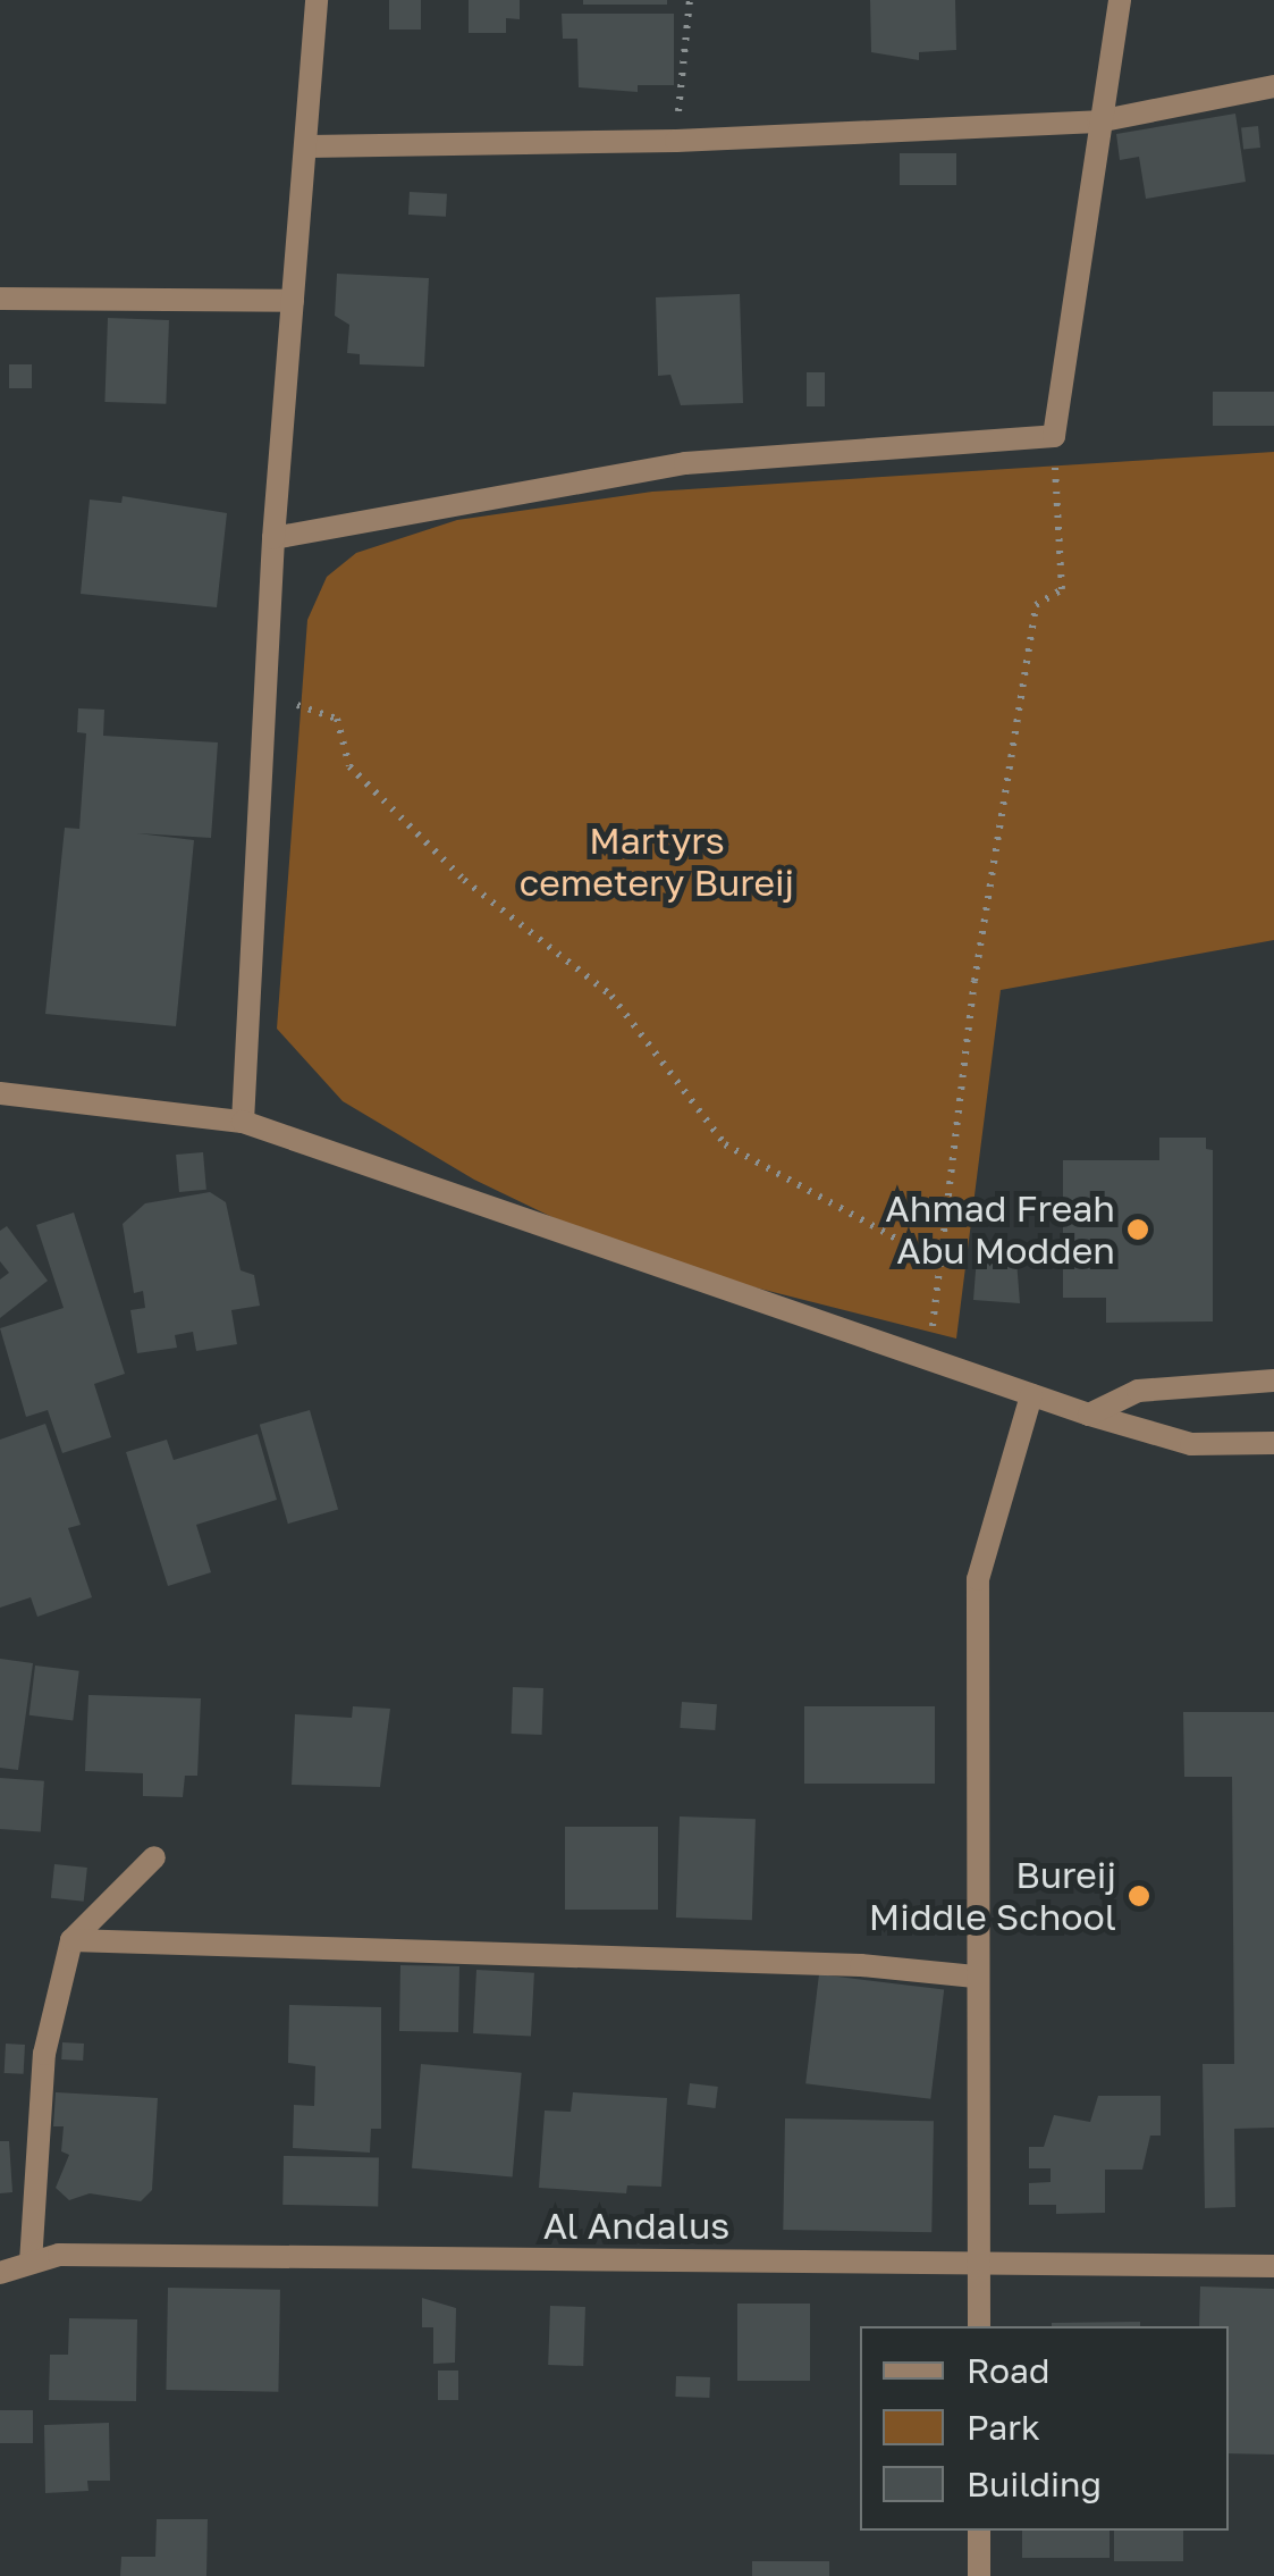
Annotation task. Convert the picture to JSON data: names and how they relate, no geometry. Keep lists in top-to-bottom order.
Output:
{
  "streets": {
    "street": ["Al Andalus"]
  },
  "parks": ["Martyrs cemetery Bureij"],
  "places": ["Ahmad Freah Abu Modden", "Bureij Middle School"],
  "legend": ["Road", "Park", "Building"]
}
